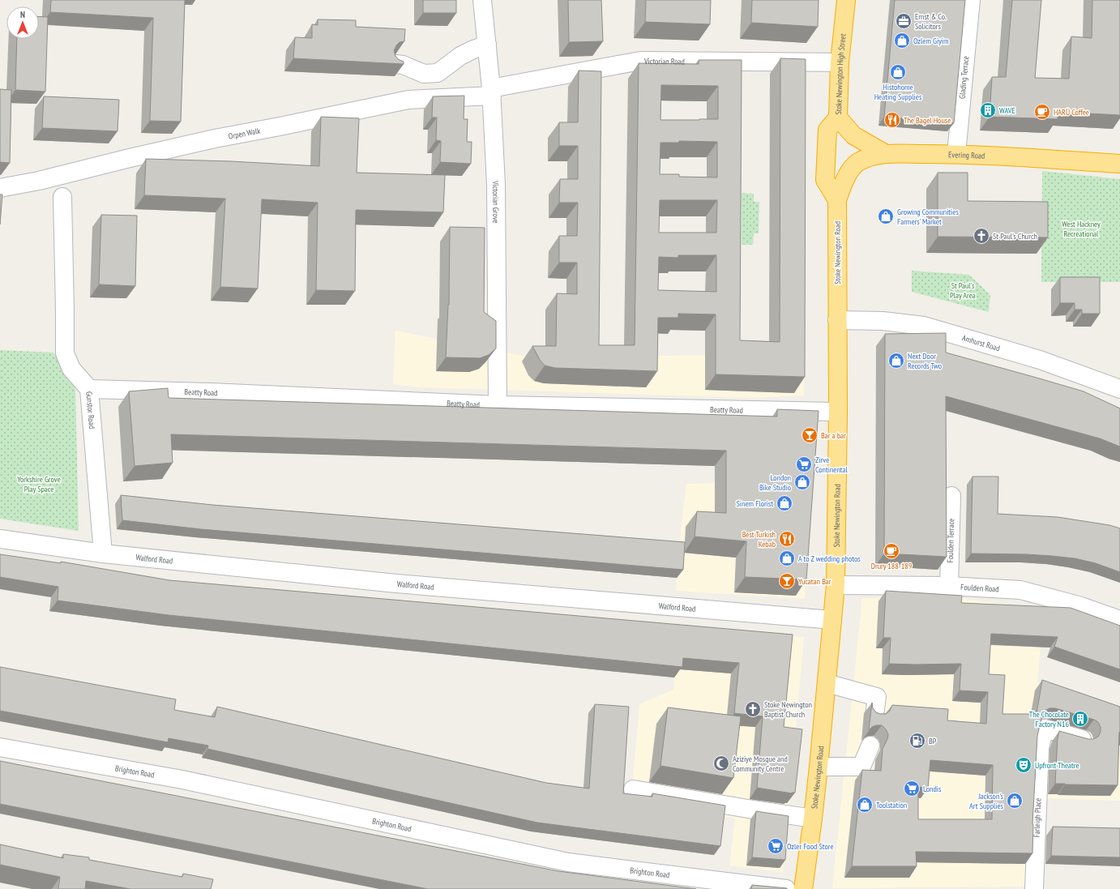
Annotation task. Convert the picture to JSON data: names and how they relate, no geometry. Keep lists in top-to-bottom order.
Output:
{
  "streets": {
    "highway": ["Stoke Newington High Street", "Evering Road", "Stoke Newington Road"],
    "street": [
      "Victorian Road",
      "Glading Terrace",
      "Orpen Walk",
      "Victorian Grove",
      "Amhurst Road",
      "Beatty Road",
      "Gunstor Road",
      "Foulden Terrace",
      "Walford Road",
      "Foulden Road",
      "Brighton Road",
      "Farleigh Place"
    ]
  },
  "crossings": [
    ["Victorian Road", "Stoke Newington High Street"],
    ["Victorian Road", "Orpen Walk"],
    ["Victorian Road", "Victorian Grove"],
    ["Stoke Newington High Street", "Evering Road"],
    ["Stoke Newington High Street", "Stoke Newington Road"],
    ["Glading Terrace", "Evering Road"],
    ["Orpen Walk", "Victorian Grove"],
    ["Evering Road", "Stoke Newington Road"],
    ["Victorian Grove", "Beatty Road"],
    ["Stoke Newington Road", "Amhurst Road"],
    ["Stoke Newington Road", "Beatty Road"],
    ["Stoke Newington Road", "Walford Road"],
    ["Stoke Newington Road", "Foulden Road"],
    ["Beatty Road", "Gunstor Road"],
    ["Gunstor Road", "Walford Road"],
    ["Foulden Terrace", "Foulden Road"]
  ],
  "parks": ["West Hackney Recreational", "St Paul's Play Area", "Yorkshire Grove Play Space"],
  "places": {
    "office": ["Ernst & Co. Solicitors"],
    "shop": [
      "Ozlem Giyim",
      "Histohome Heating Supplies",
      "Growing Communities Farmers' Market",
      "Next Door Records Two",
      "London Bike Studio",
      "Sinem Florist",
      "A to Z wedding photos",
      "Jackson's Art Supplies",
      "Toolstation"
    ],
    "building": ["WAVE", "The Chocolate Factory N16"],
    "cafe": ["HARÜ Coffee", "Drury 188-189"],
    "restaurant": ["The Bagel House", "Best Turkish Kebab"],
    "church": ["St Paul's Church", "Stoke Newington Baptist Church"],
    "bar": ["Bar a bar", "Yucatan Bar"],
    "supermarket": ["Zirve Continental", "Londis", "Ozler Food Store"],
    "fuel station": ["BP"],
    "mosque": ["Aziziye Mosque and Community Centre"],
    "theatre": ["Upfront Theatre"]
  },
  "north": "top"
}
